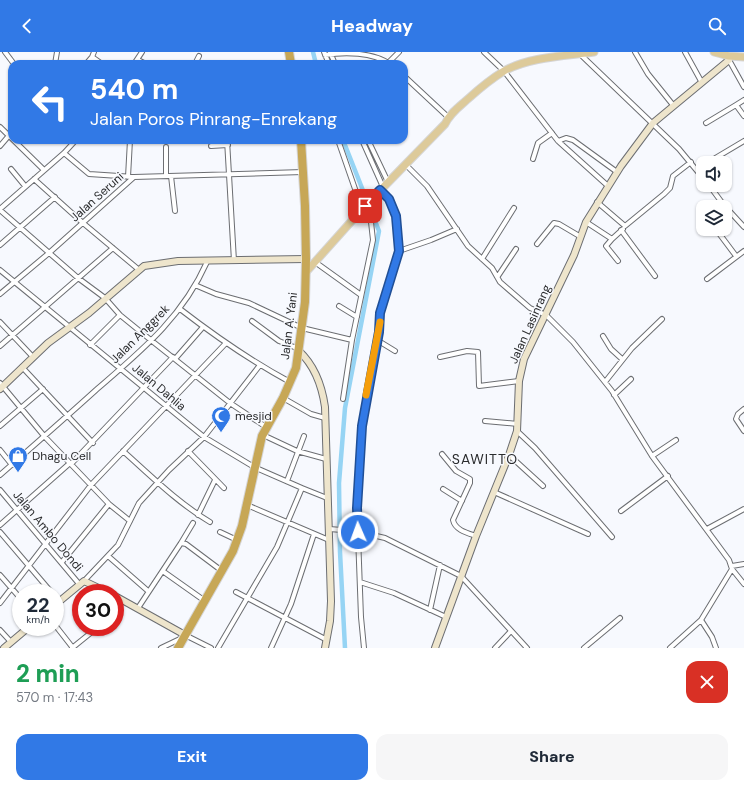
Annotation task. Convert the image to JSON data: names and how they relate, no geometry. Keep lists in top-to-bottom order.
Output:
{
  "streets": {
    "highway": ["Jalan A. Yani"],
    "street": [
      "Jalan Seruni",
      "Jalan Lasinrang",
      "Jalan Anggrek",
      "Jalan Dahlia",
      "Jalan Ambo Dondi"
    ]
  },
  "crossings": [
    ["Jalan Seruni", "Jalan A. Yani"],
    ["Jalan Seruni", "Jalan Dahlia"],
    ["Jalan A. Yani", "Jalan Dahlia"],
    ["Jalan Anggrek", "Jalan Dahlia"]
  ],
  "districts": ["SAWITTO"],
  "places": {
    "mosque": ["mesjid"],
    "shop": ["Dhagu Cell"]
  },
  "page": {
    "header": "Headway",
    "turn": ["540 m", "Jalan Poros Pinrang-Enrekang"],
    "speed": "22 km/h",
    "limit": "30",
    "heading": ["2 min", "570 m · 17:43"],
    "buttons": ["Exit", "Share"]
  }
}
